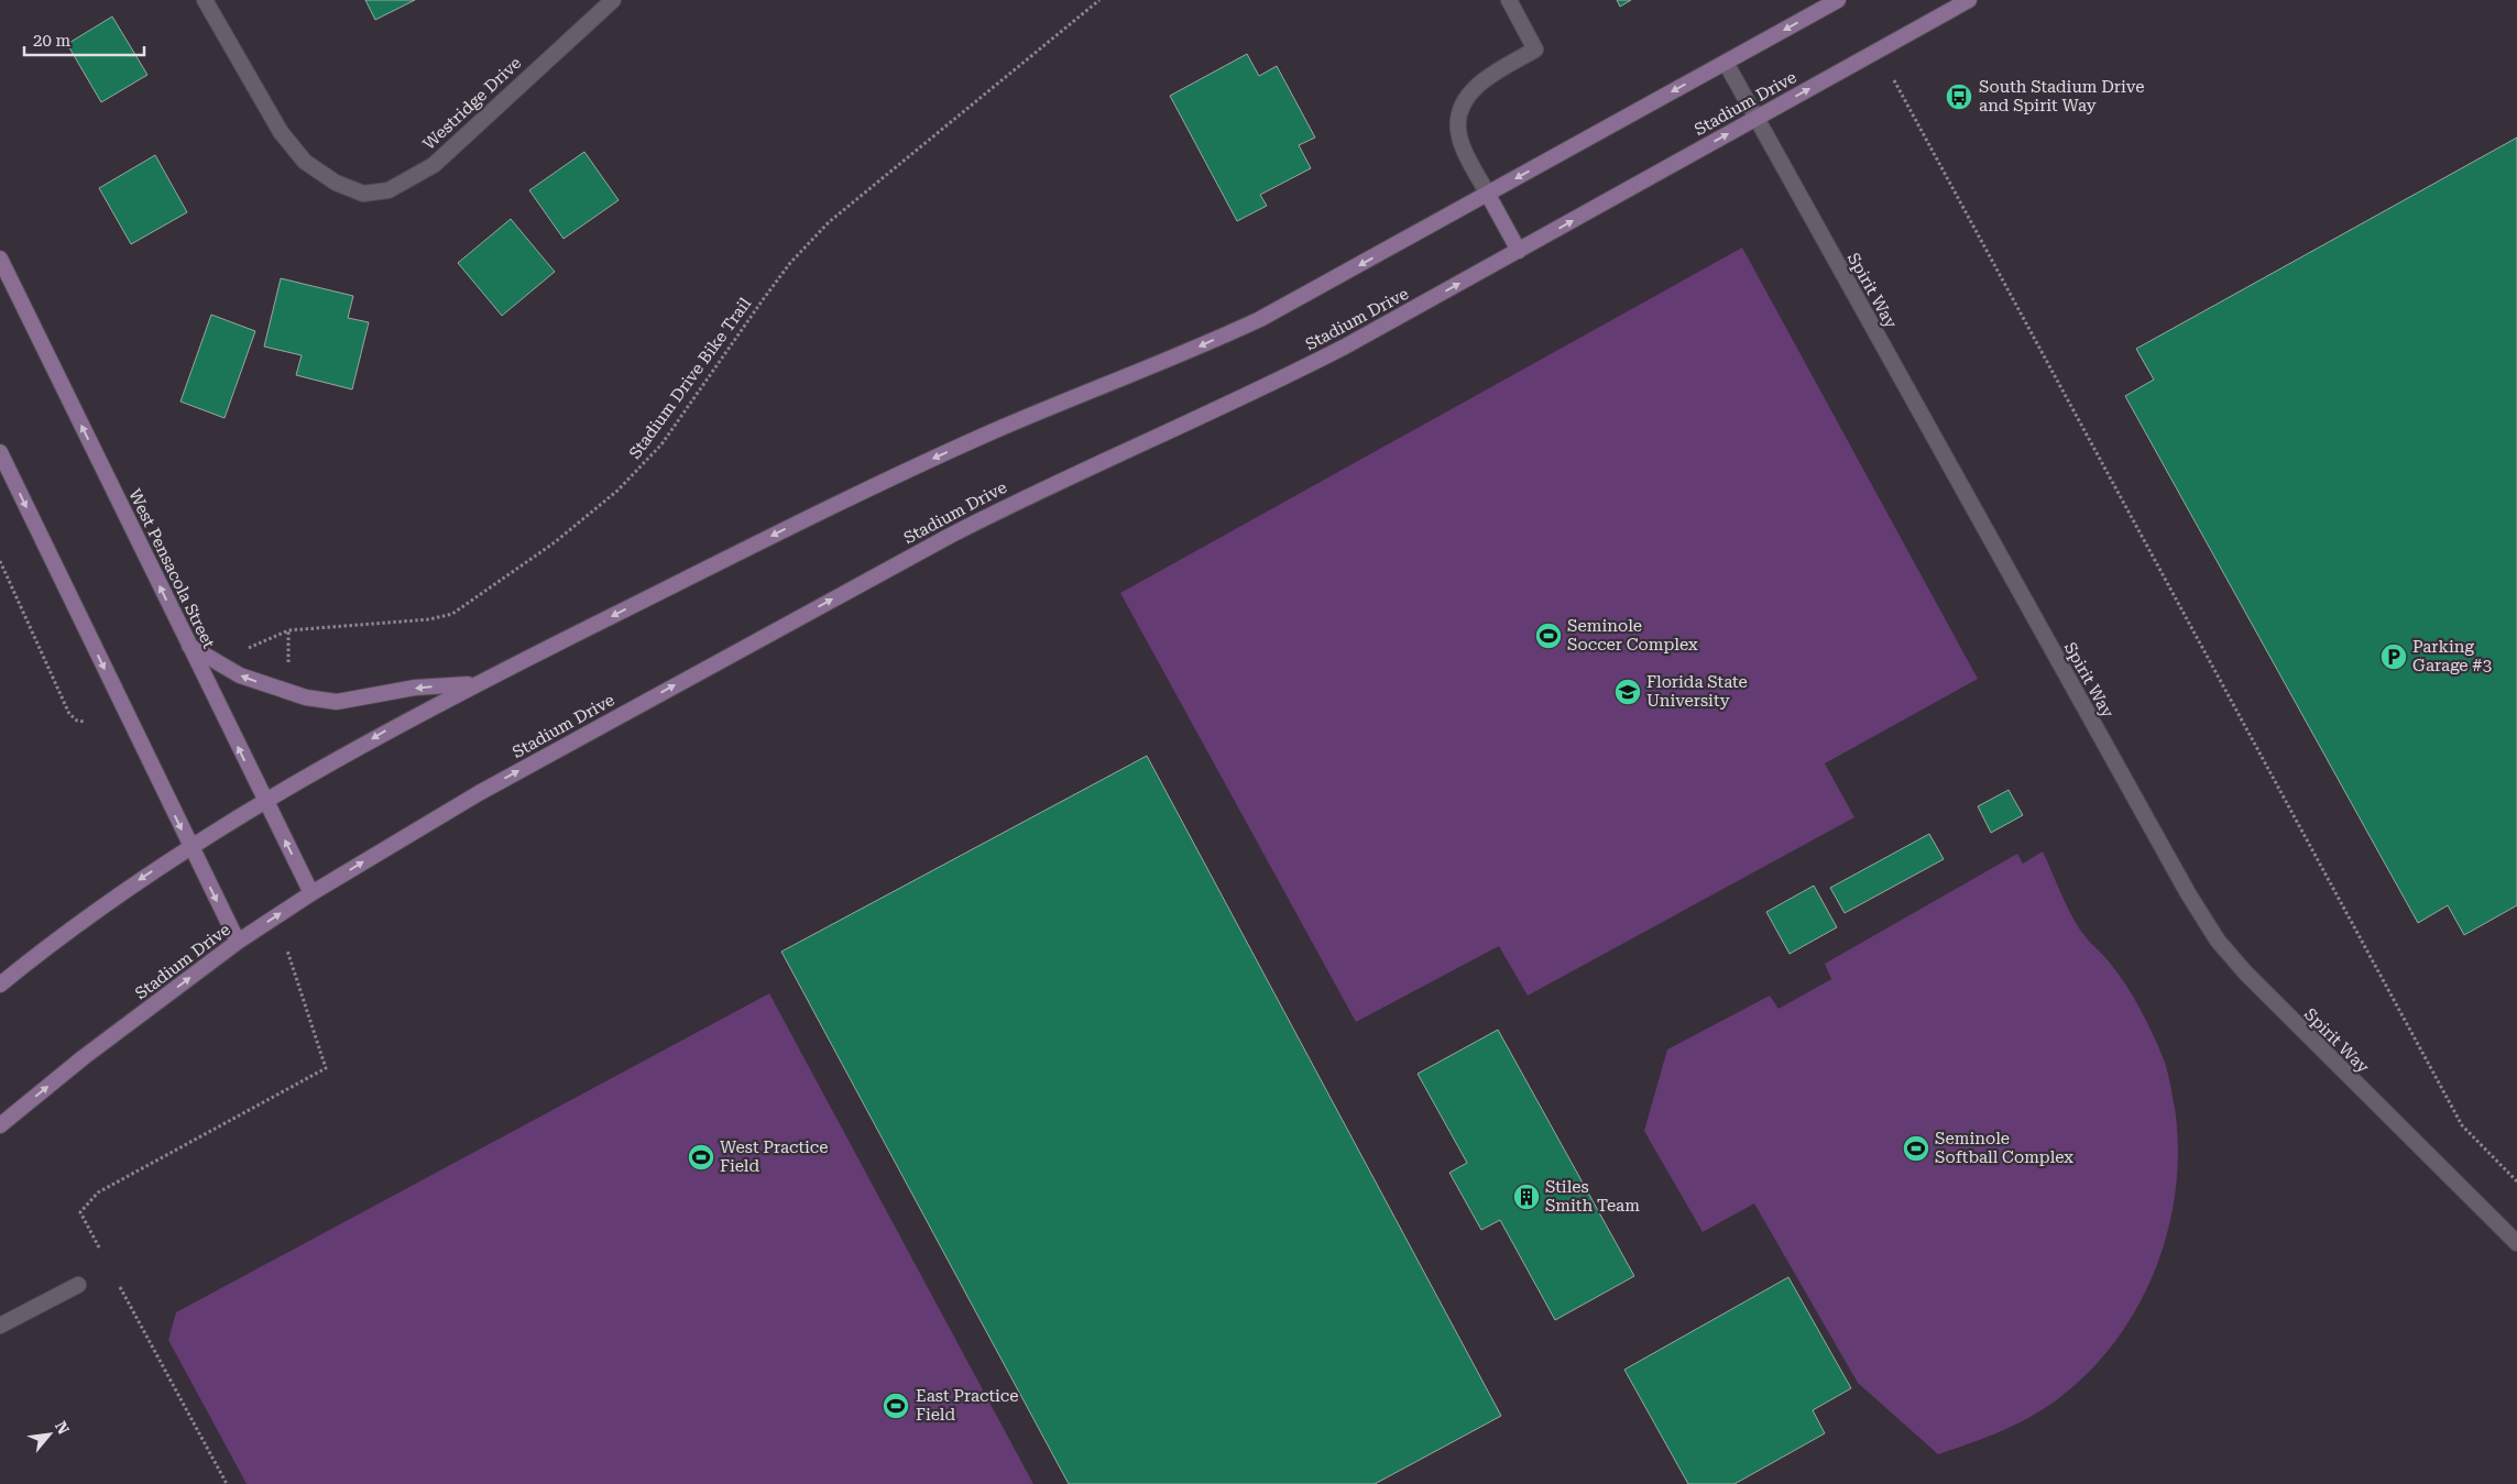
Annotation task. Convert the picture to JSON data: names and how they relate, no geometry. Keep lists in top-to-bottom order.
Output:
{
  "streets": {
    "main road": ["Stadium Drive", "West Pensacola Street"],
    "street": ["Westridge Drive", "Spirit Way"],
    "path": ["Stadium Drive Bike Trail"]
  },
  "crossings": [
    ["Stadium Drive", "Spirit Way"],
    ["Stadium Drive", "West Pensacola Street"]
  ],
  "places": {
    "bus stop": ["South Stadium Drive and Spirit Way"],
    "sports": [
      "Seminole Soccer Complex",
      "Seminole Softball Complex",
      "West Practice Field",
      "East Practice Field"
    ],
    "parking": ["Parking Garage #3"],
    "school or university": ["Florida State University"],
    "building": ["Stiles Smith Team"]
  },
  "scale_bar": "20 m",
  "north": "top right"
}
